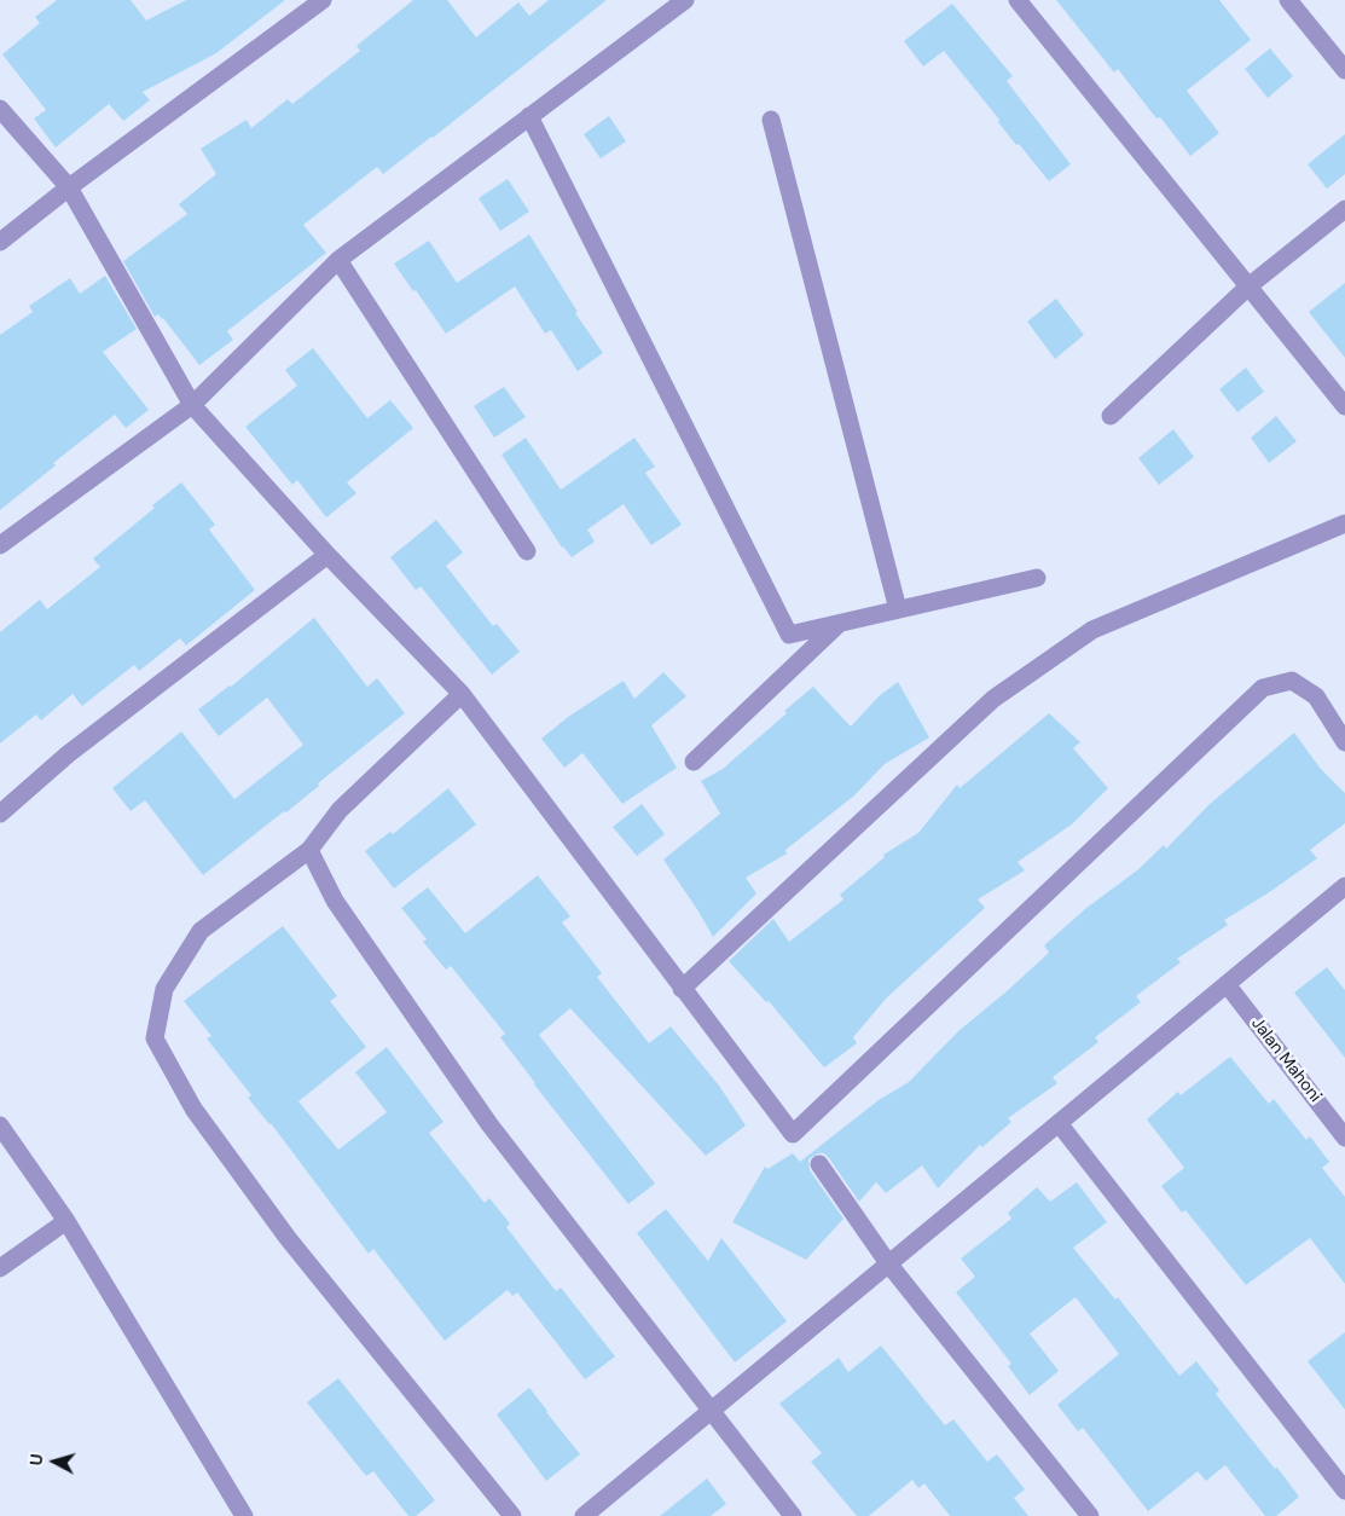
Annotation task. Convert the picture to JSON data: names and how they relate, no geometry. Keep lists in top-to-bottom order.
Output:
{
  "streets": {
    "street": ["Jalan Mahoni"]
  },
  "north": "left"
}
